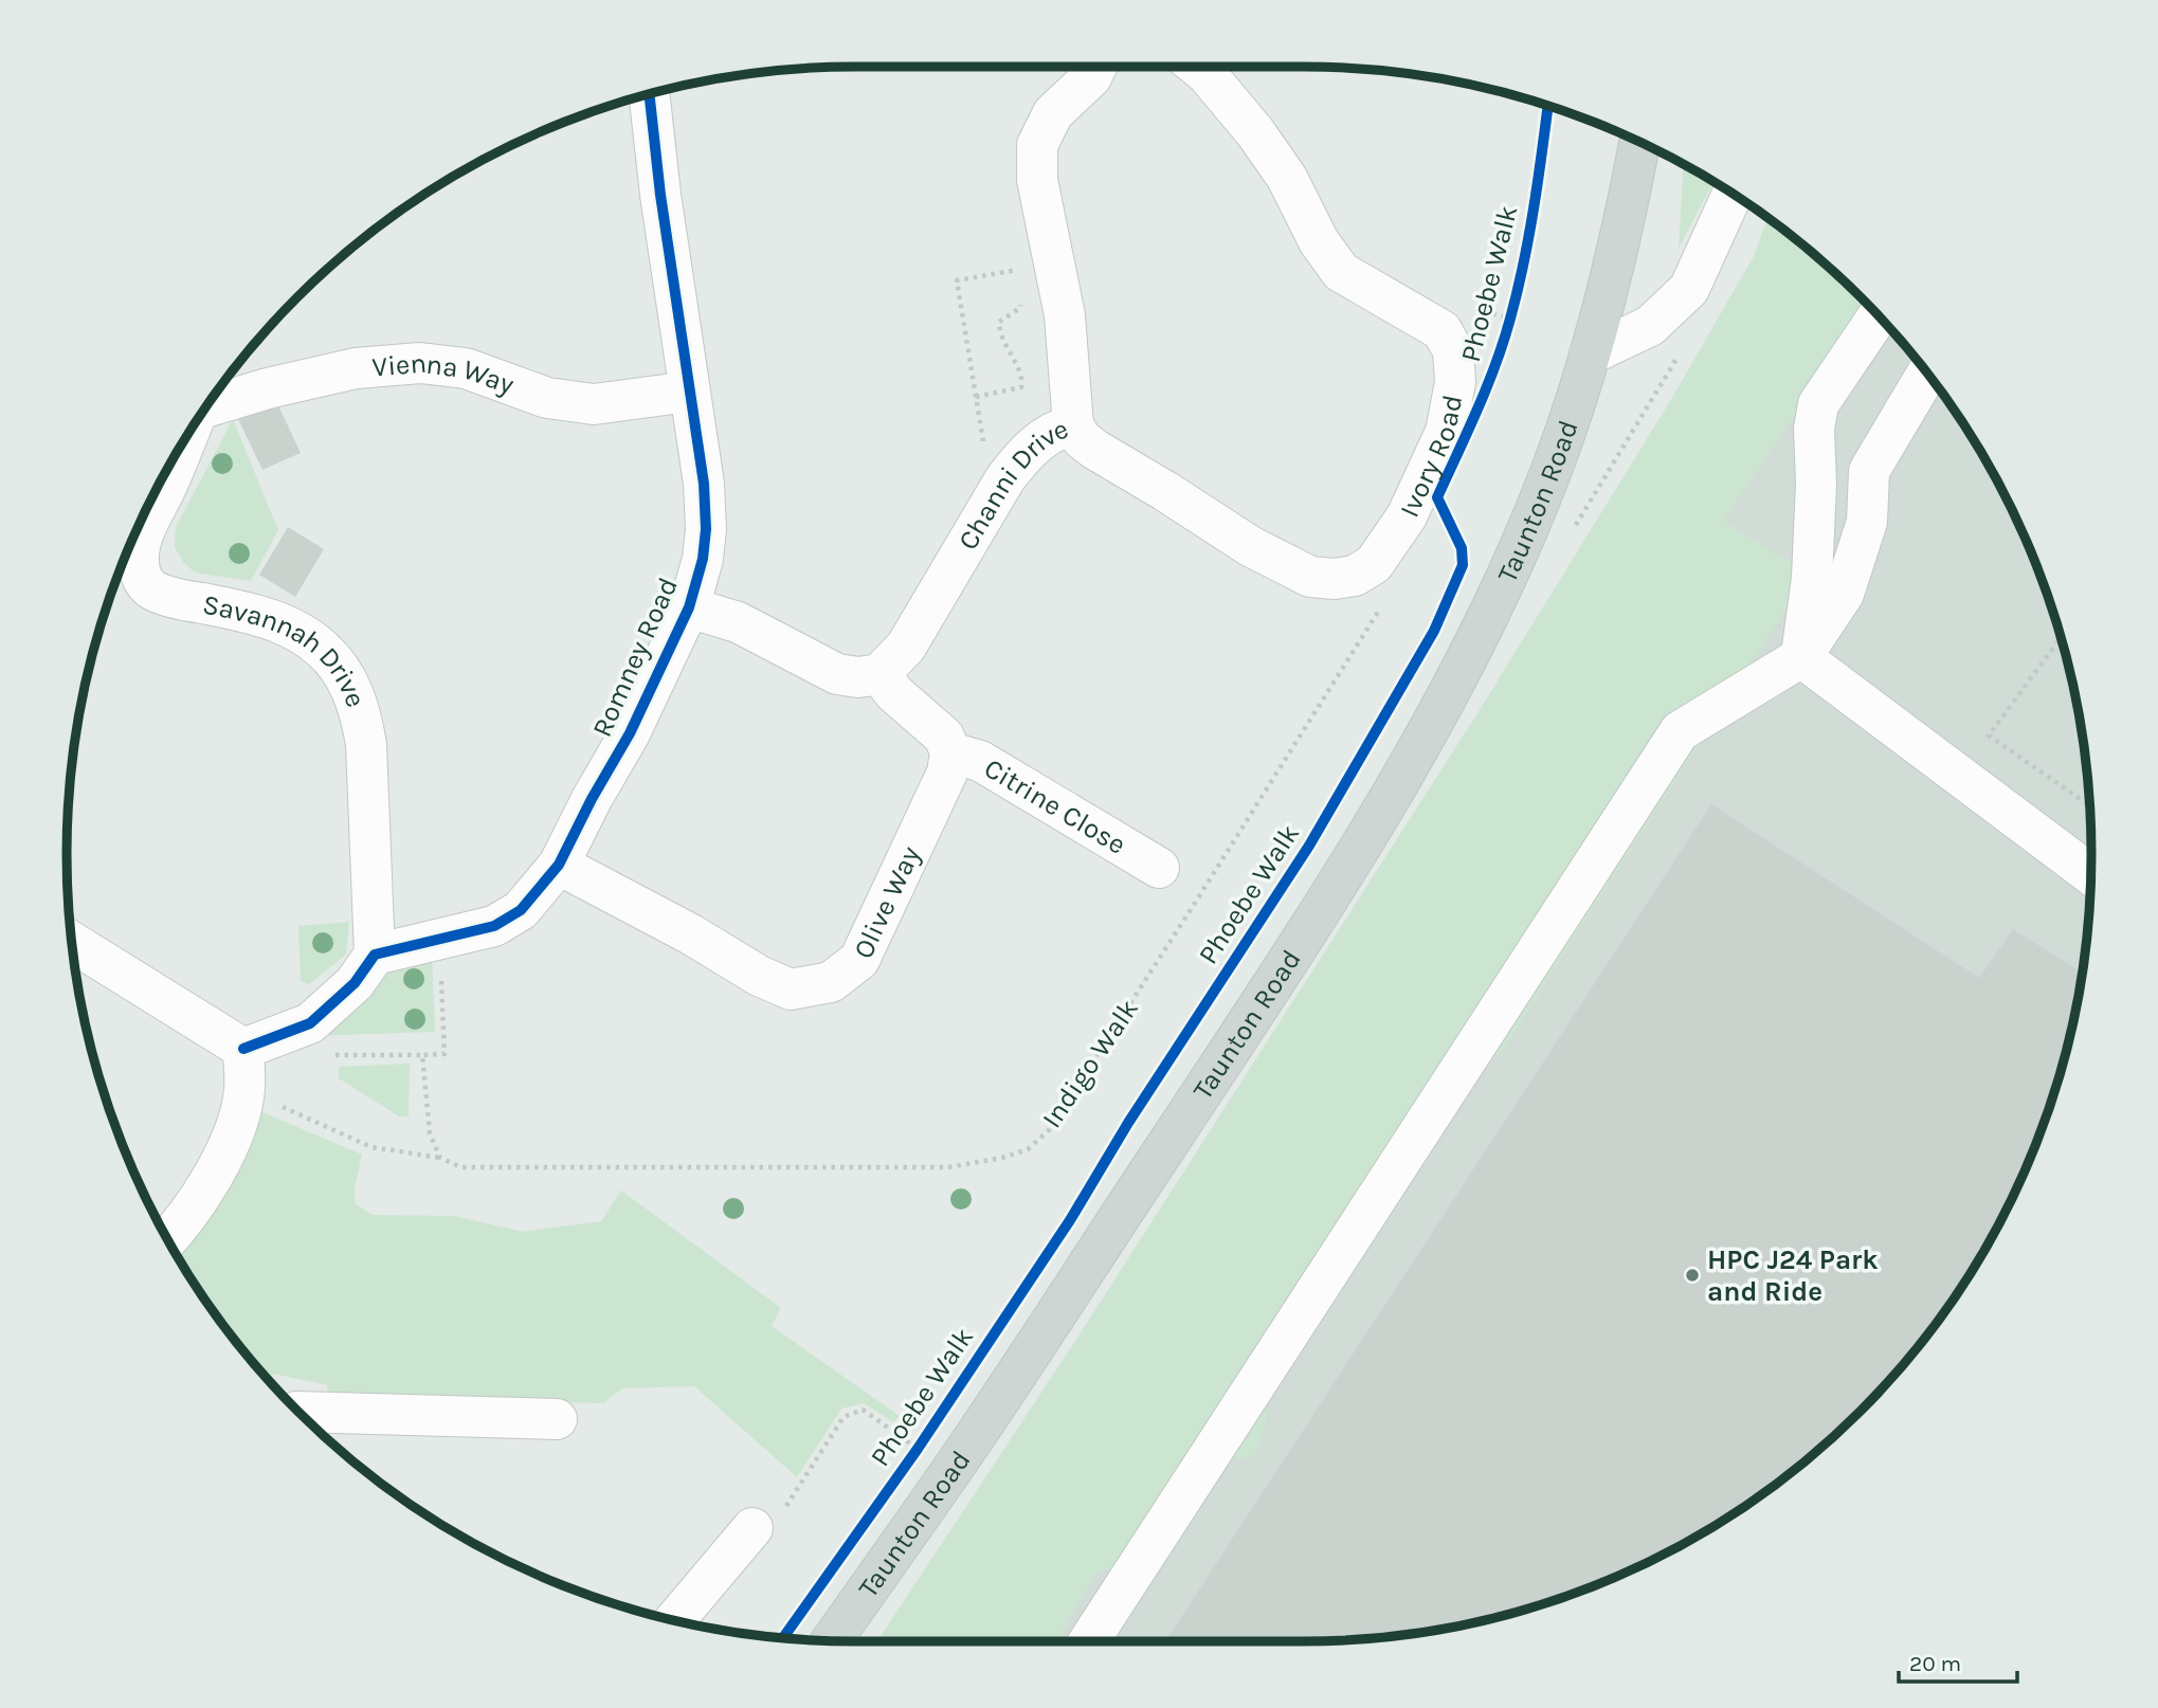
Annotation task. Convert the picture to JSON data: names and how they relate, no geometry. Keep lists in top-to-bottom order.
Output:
{
  "streets": {
    "main road": ["Taunton Road"],
    "street": [
      "Vienna Way",
      "Ivory Road",
      "Channi Drive",
      "Romney Road",
      "Savannah Drive",
      "Citrine Close",
      "Olive Way"
    ],
    "path": ["Indigo Walk"],
    "cycle path": ["Phoebe Walk"]
  },
  "crossings": [
    ["Vienna Way", "Romney Road"],
    ["Ivory Road", "Channi Drive"],
    ["Romney Road", "Savannah Drive"],
    ["Romney Road", "Olive Way"],
    ["Citrine Close", "Olive Way"]
  ],
  "places": ["HPC J24 Park and Ride"],
  "scale_bar": "20 m"
}
